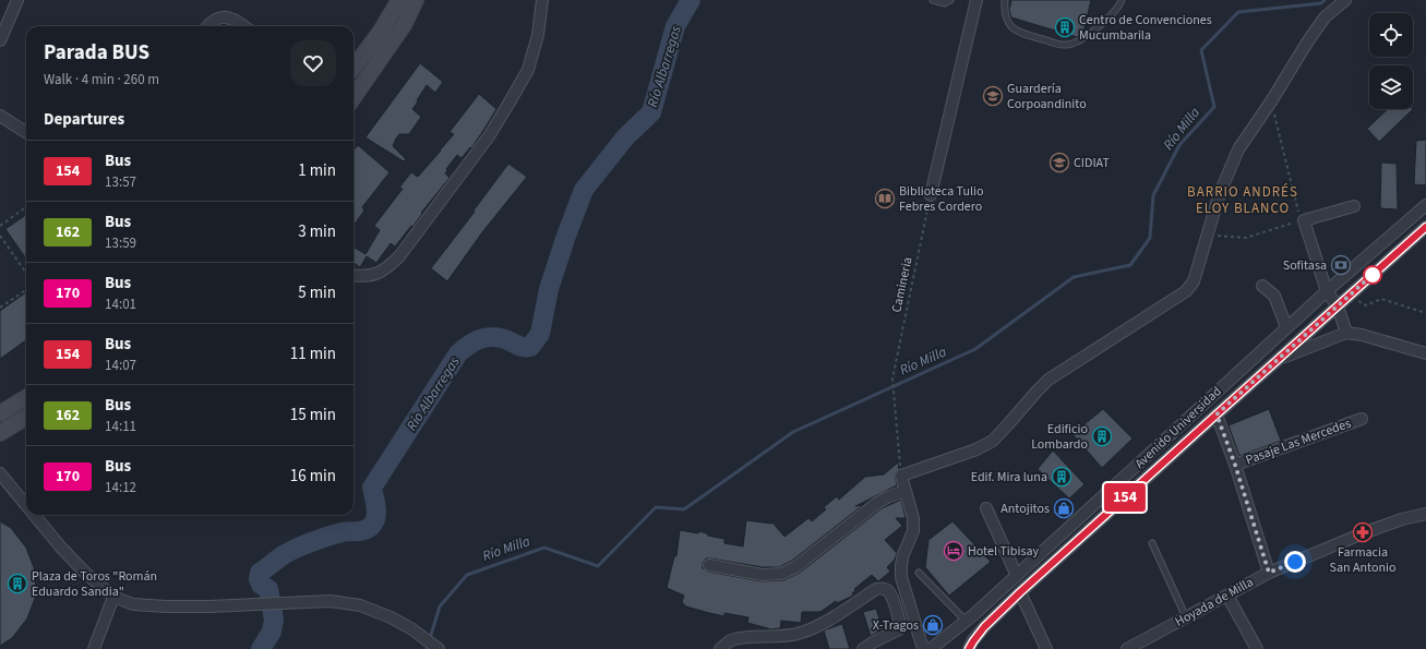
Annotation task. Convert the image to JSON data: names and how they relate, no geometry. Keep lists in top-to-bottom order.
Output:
{
  "streets": {
    "street": ["Avenido Universidad", "Pasaje Las Mercedes", "Hoyada de Milla"],
    "path": ["Camineria"]
  },
  "districts": ["BARRIO ANDRÉS ELOY BLANCO"],
  "water": ["Río Albarregas", "Río Milla"],
  "places": {
    "building": [
      "Centro de Convenciones Mucumbarila",
      "Edificio Lombardo",
      "Edif. Mira luna",
      "Plaza de Toros \"Román Eduardo Sandia\""
    ],
    "school or university": ["Guardería Corpoandinito", "CIDIAT"],
    "library": ["Biblioteca Tulio Febres Cordero"],
    "bank": ["Sofitasa"],
    "shop": ["Antojitos", "X-Tragos"],
    "pharmacy": ["Farmacia San Antonio"],
    "hotel": ["Hotel Tibisay"]
  },
  "lines": ["bus line 154"],
  "page": {
    "on_map": "154",
    "heading": [
      ["Parada BUS", "Walk · 4 min · 260 m"],
      "Departures"
    ],
    "list": [
      {
        "mark": "154",
        "name": "Bus",
        "note": "13:57",
        "value": "1 min"
      },
      {
        "mark": "162",
        "name": "Bus",
        "note": "13:59",
        "value": "3 min"
      },
      {
        "mark": "170",
        "name": "Bus",
        "note": "14:01",
        "value": "5 min"
      },
      {
        "mark": "154",
        "name": "Bus",
        "note": "14:07",
        "value": "11 min"
      },
      {
        "mark": "162",
        "name": "Bus",
        "note": "14:11",
        "value": "15 min"
      },
      {
        "mark": "170",
        "name": "Bus",
        "note": "14:12",
        "value": "16 min"
      }
    ]
  }
}
